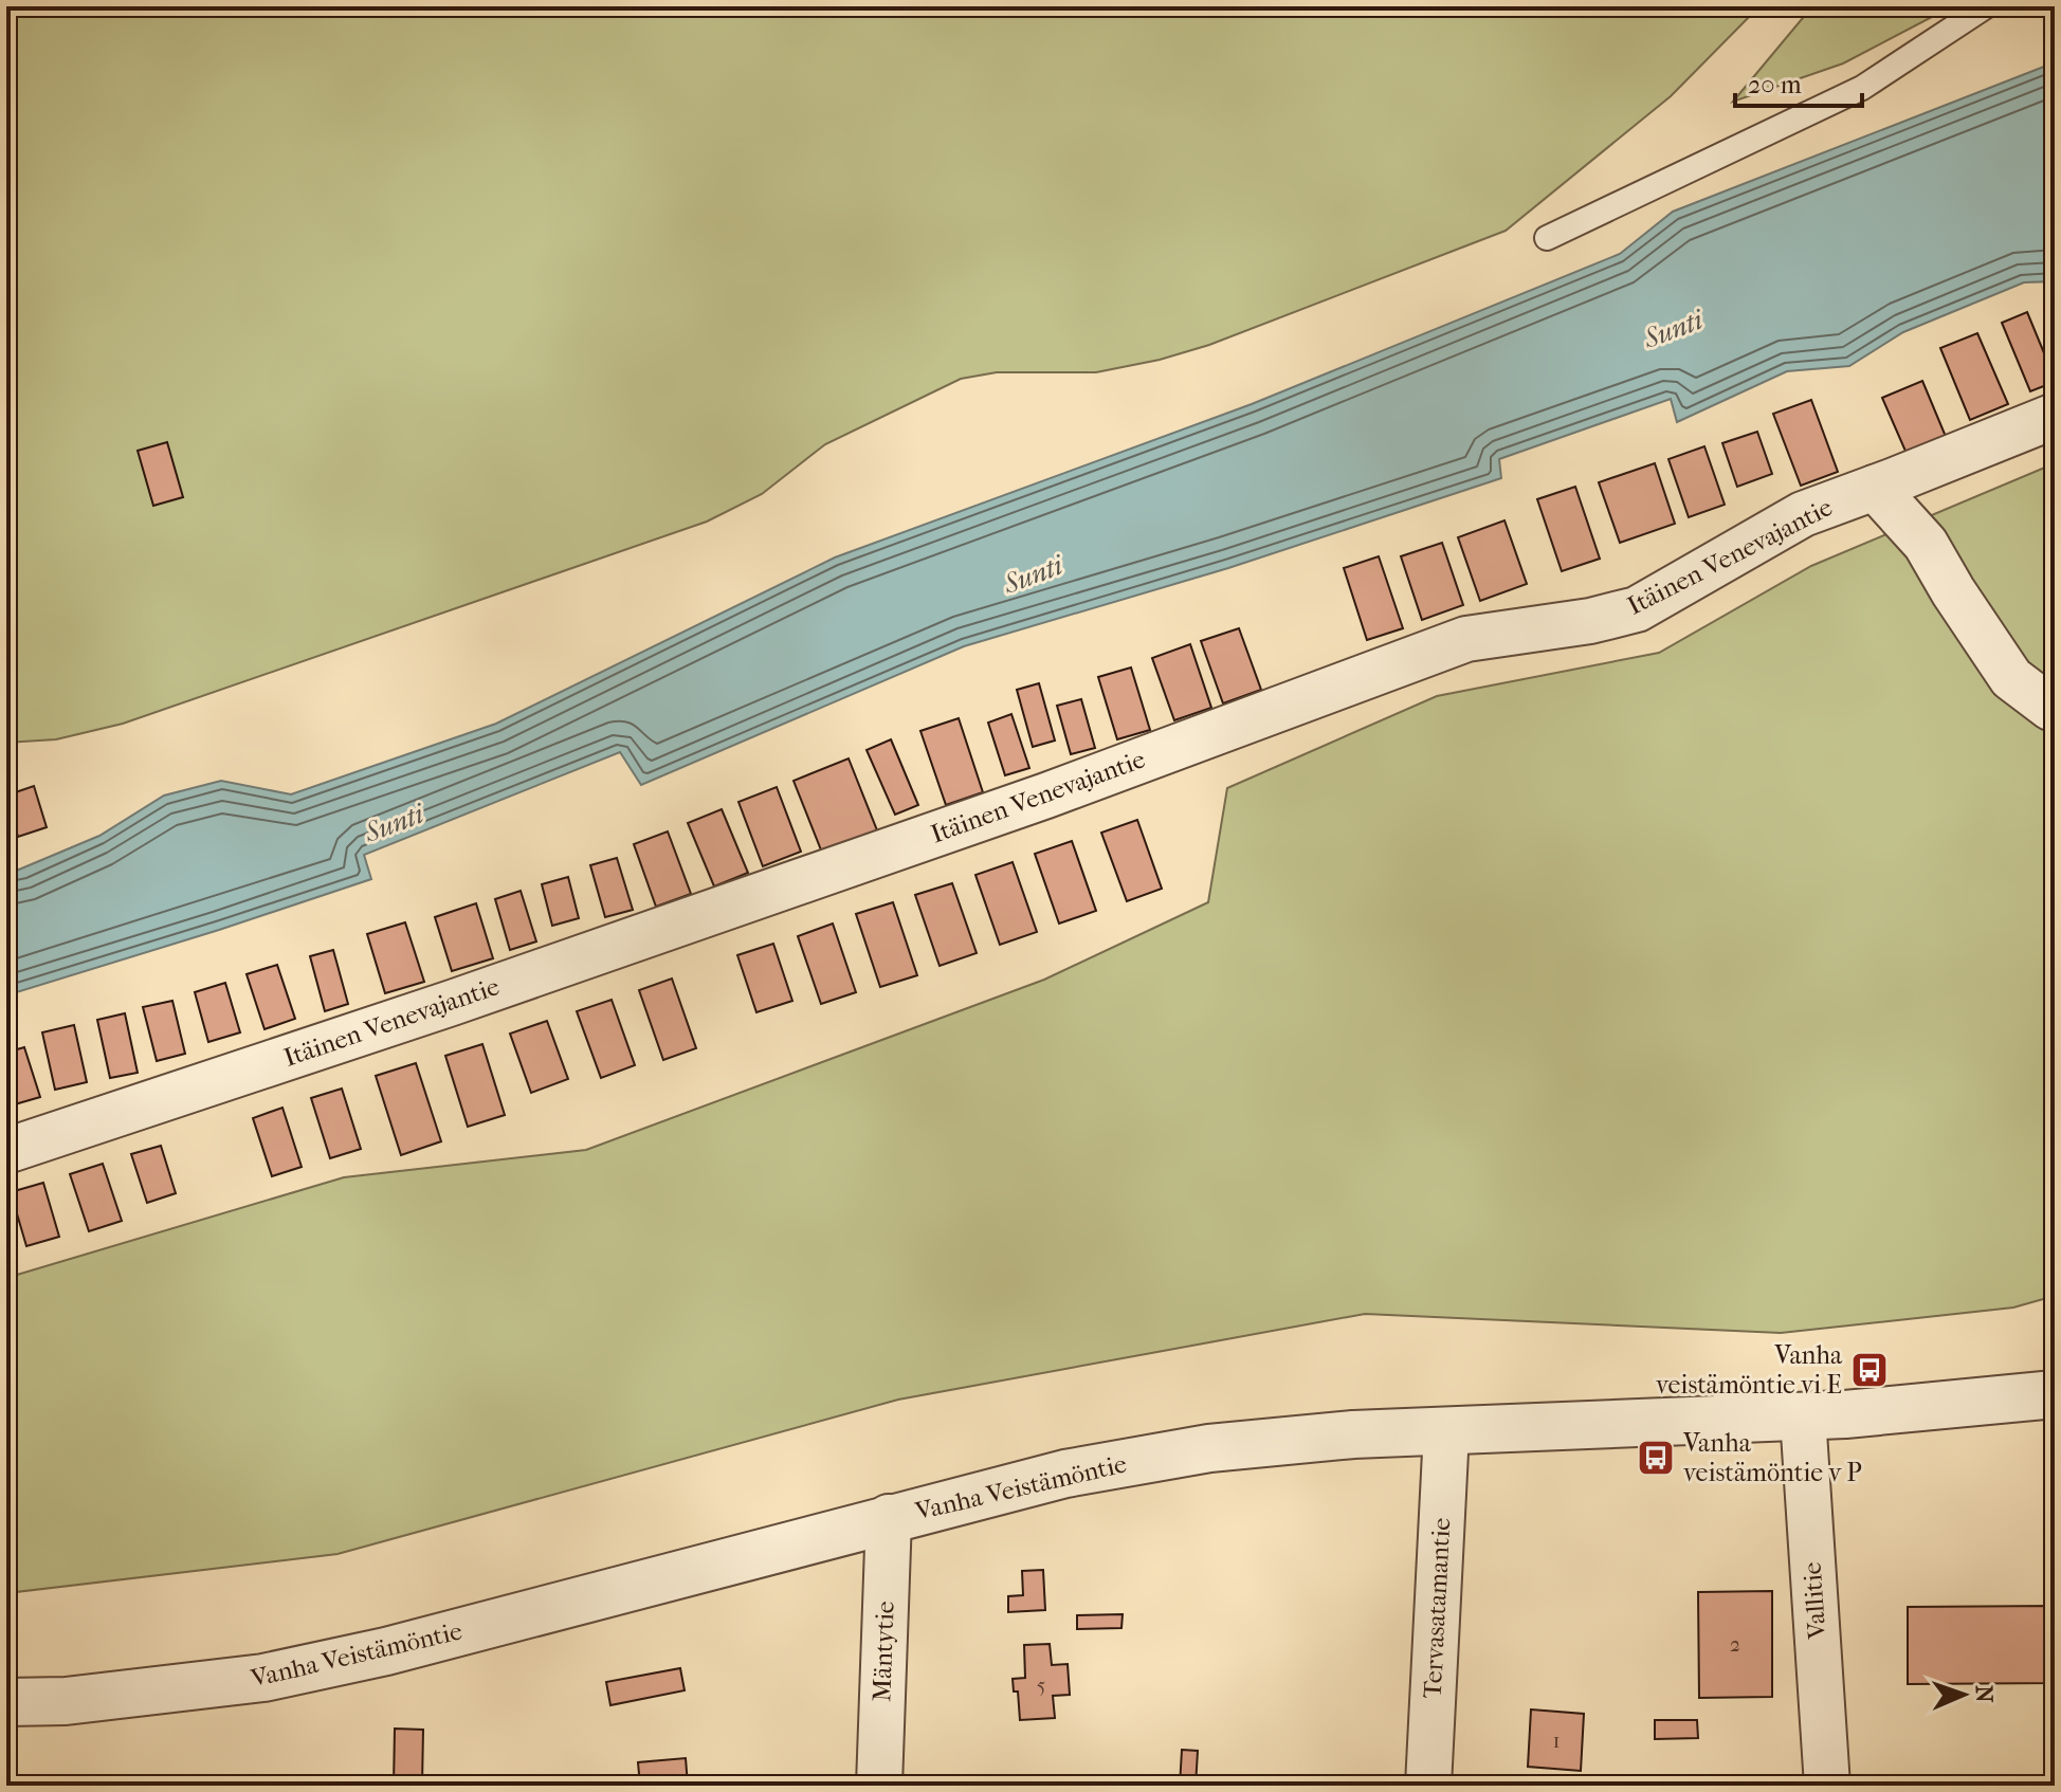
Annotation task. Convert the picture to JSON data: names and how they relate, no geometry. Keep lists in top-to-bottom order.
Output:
{
  "streets": {
    "street": [
      "Itäinen Venevajantie",
      "Vanha Veistämöntie",
      "Vallitie",
      "Tervasatamantie",
      "Mäntytie"
    ]
  },
  "crossings": [
    ["Vanha Veistämöntie", "Vallitie"],
    ["Vanha Veistämöntie", "Tervasatamantie"],
    ["Vanha Veistämöntie", "Mäntytie"]
  ],
  "water": ["Sunti"],
  "places": {
    "bus stop": ["Vanha veistämöntie vi E", "Vanha veistämöntie v P"]
  },
  "house_numbers": ["2", "5", "1"],
  "scale_bar": "20 m",
  "north": "right"
}
